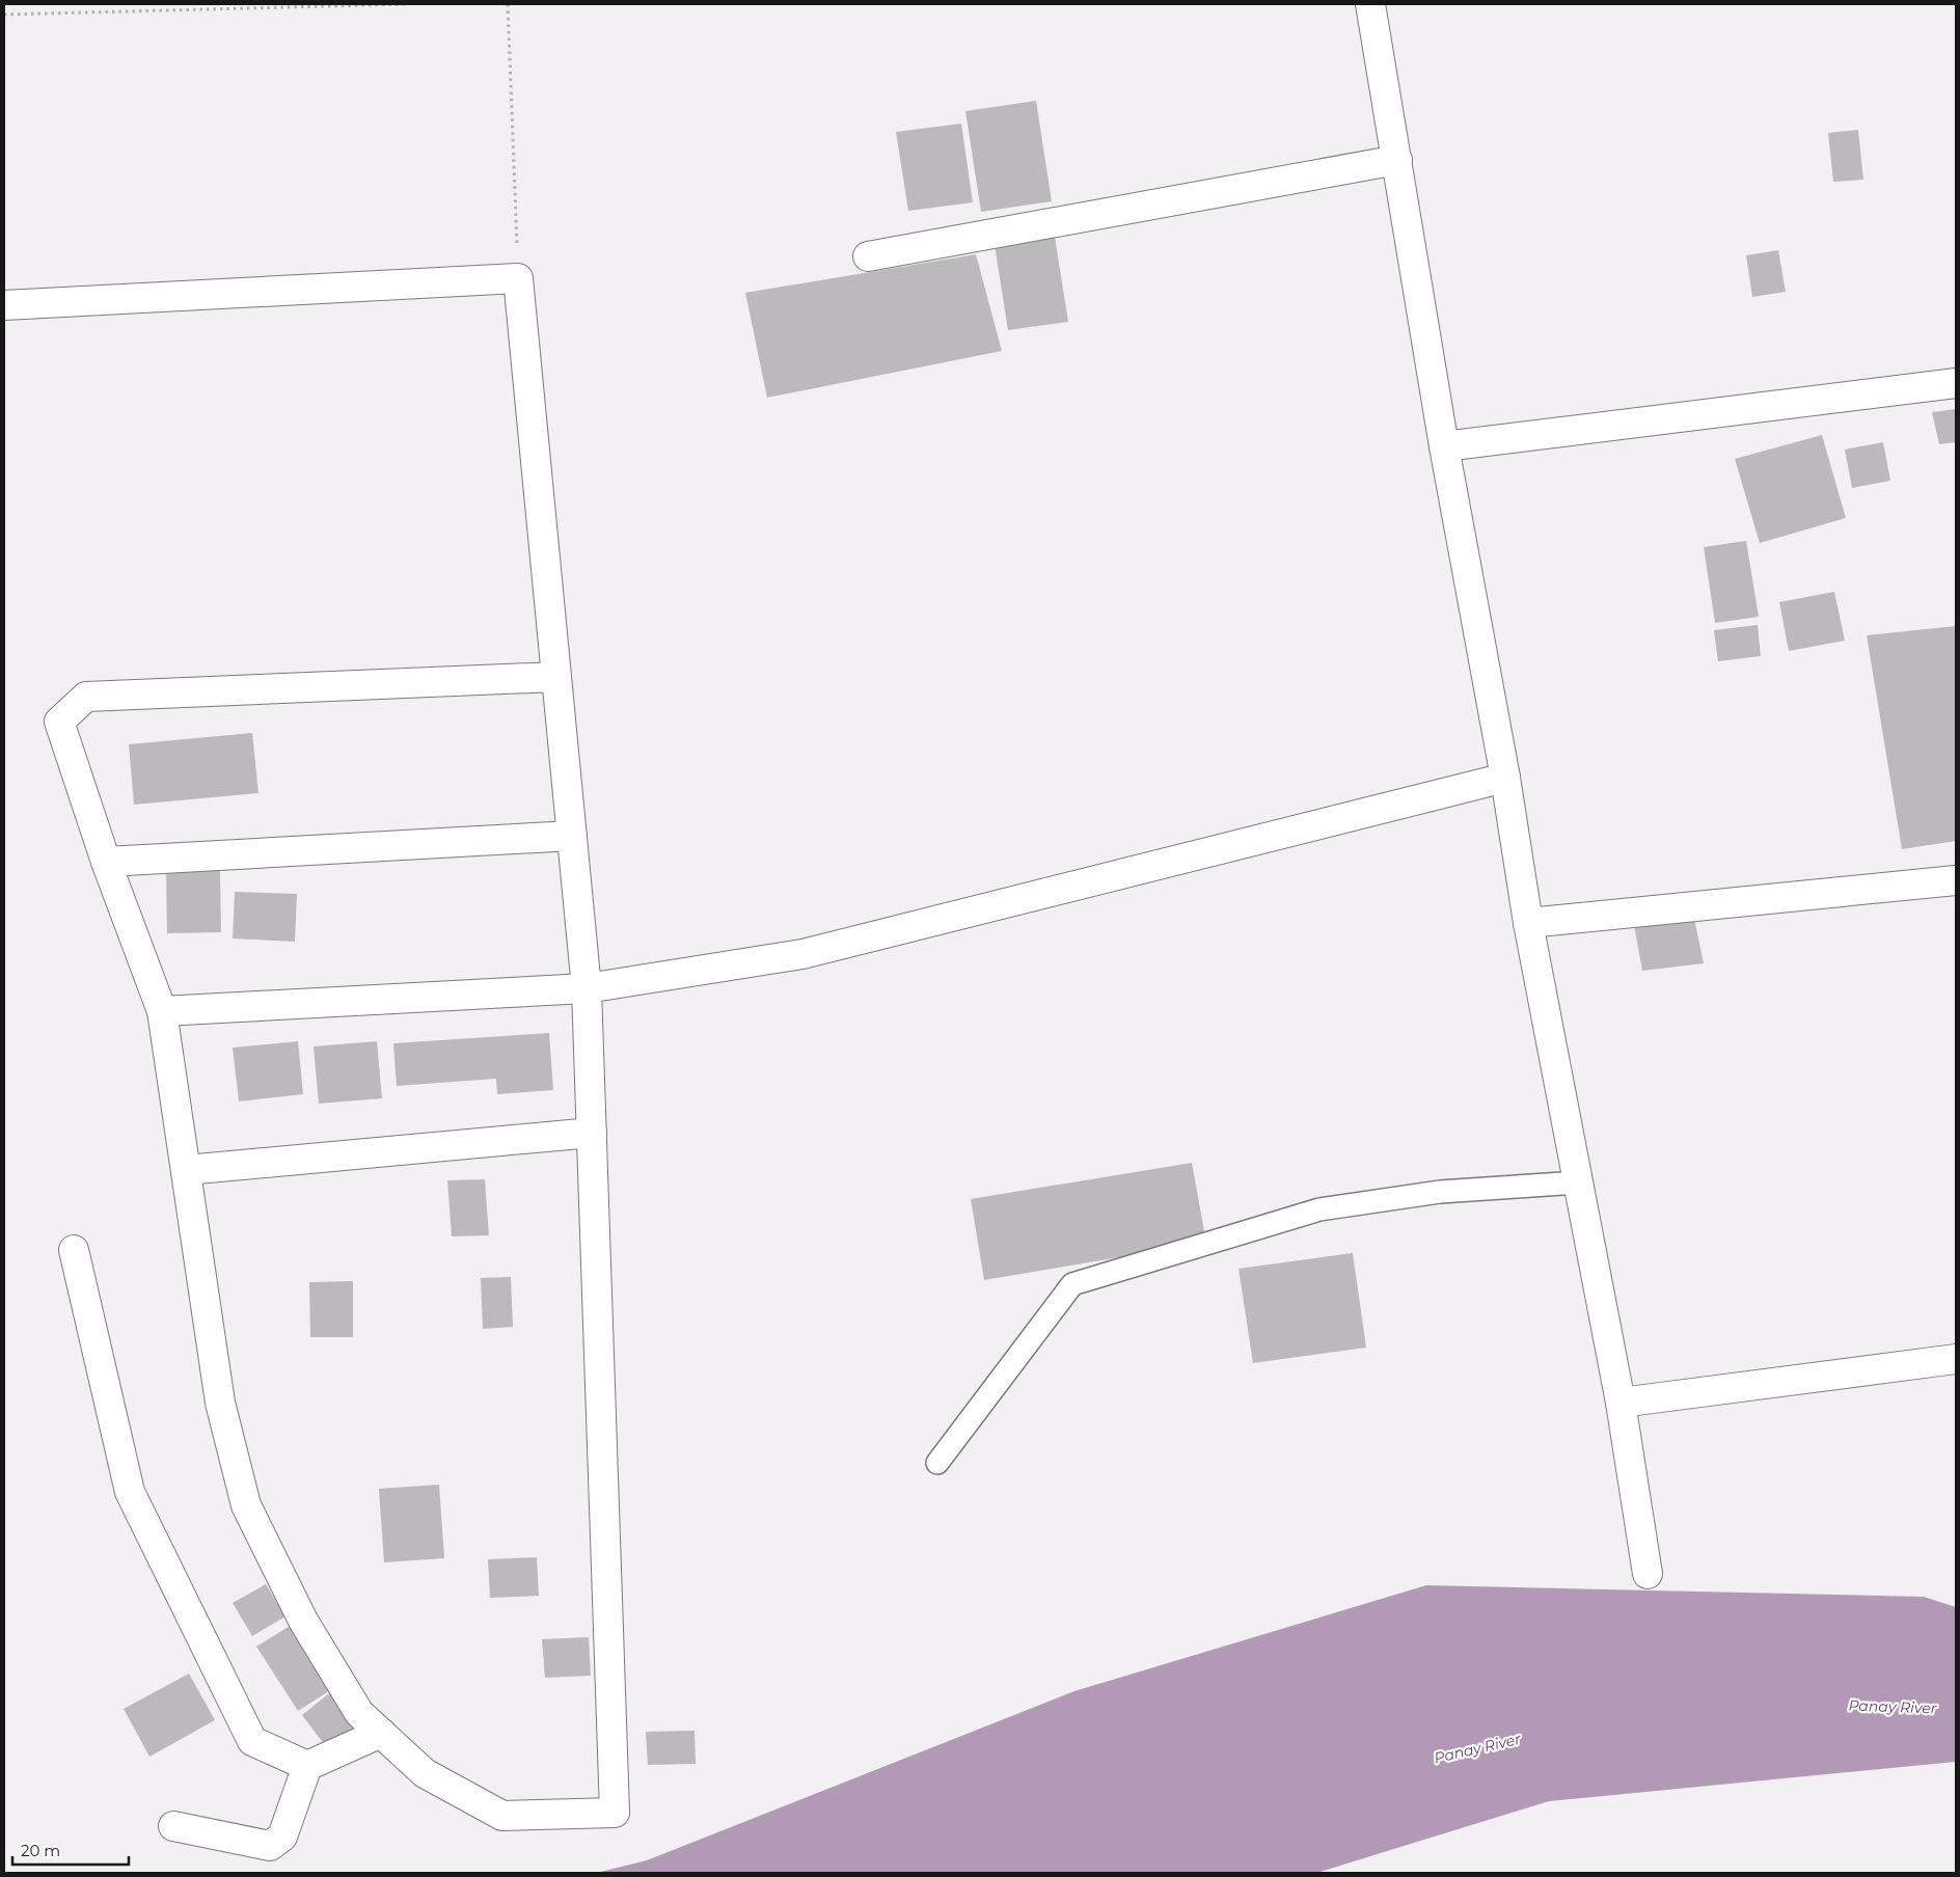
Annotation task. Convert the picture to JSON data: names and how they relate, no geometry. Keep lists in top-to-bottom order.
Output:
{
  "water": ["Panay River"],
  "scale_bar": "20 m"
}
